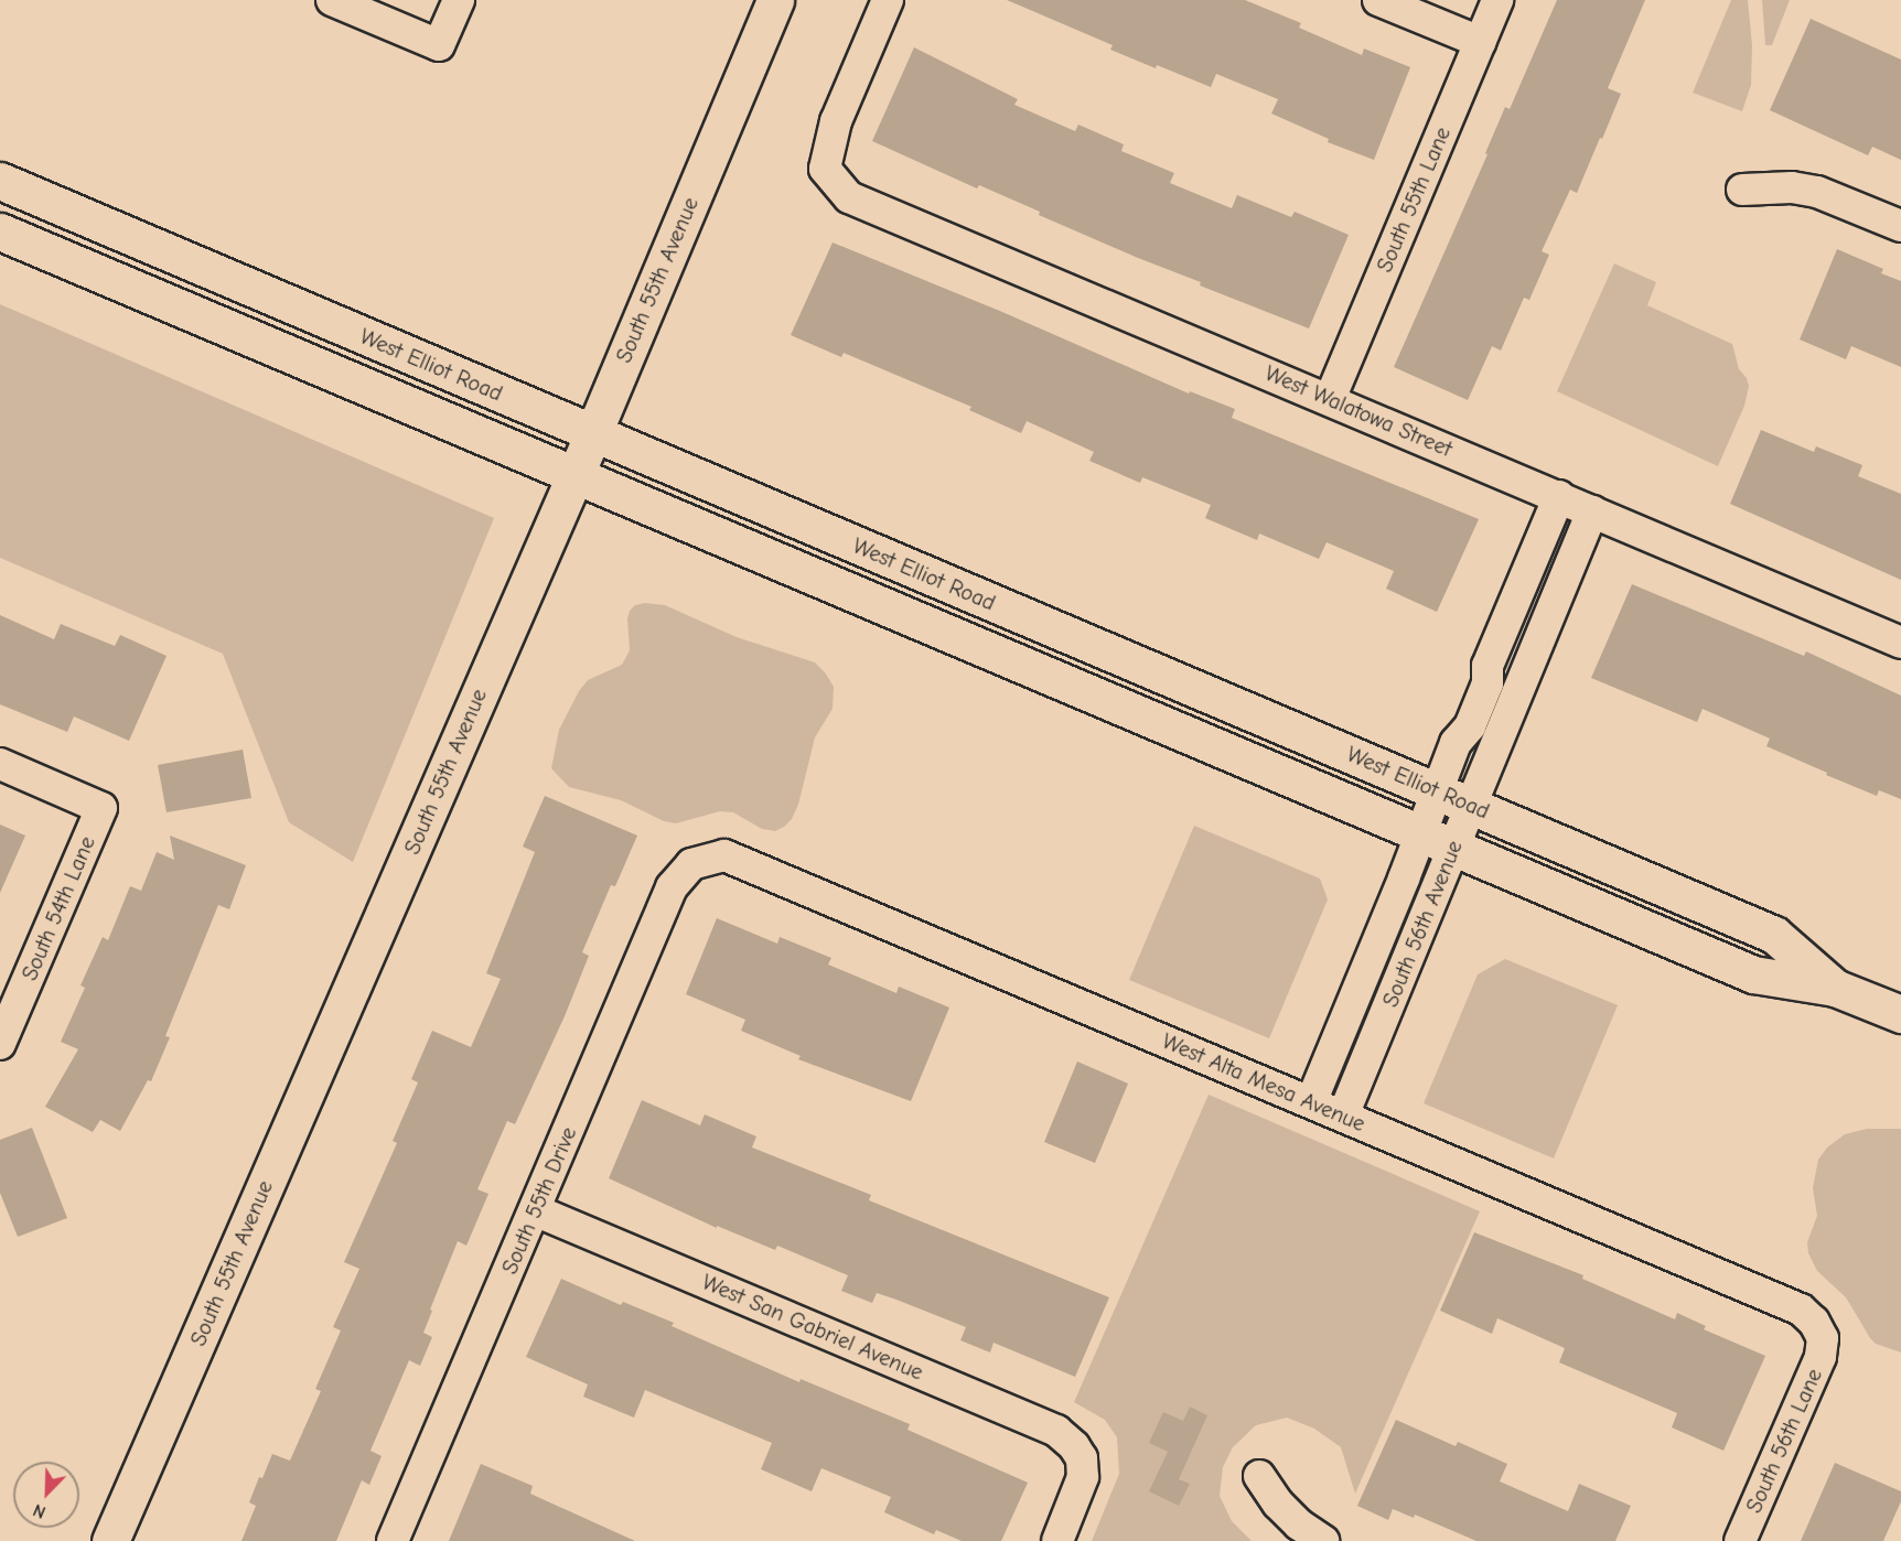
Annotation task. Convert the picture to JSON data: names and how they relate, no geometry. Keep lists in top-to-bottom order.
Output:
{
  "streets": {
    "main road": ["South 55th Avenue", "West Elliot Road"],
    "street": [
      "South 55th Lane",
      "West Walatowa Street",
      "South 54th Lane",
      "South 56th Avenue",
      "West Alta Mesa Avenue",
      "South 55th Drive",
      "West San Gabriel Avenue",
      "South 56th Lane"
    ]
  },
  "crossings": [
    ["South 55th Lane", "West Walatowa Street"],
    ["South 55th Avenue", "West Elliot Road"],
    ["West Elliot Road", "South 56th Avenue"],
    ["West Walatowa Street", "South 56th Avenue"],
    ["South 56th Avenue", "West Alta Mesa Avenue"],
    ["West Alta Mesa Avenue", "South 55th Drive"],
    ["West Alta Mesa Avenue", "South 56th Lane"],
    ["South 55th Drive", "West San Gabriel Avenue"]
  ],
  "north": "bottom left"
}
